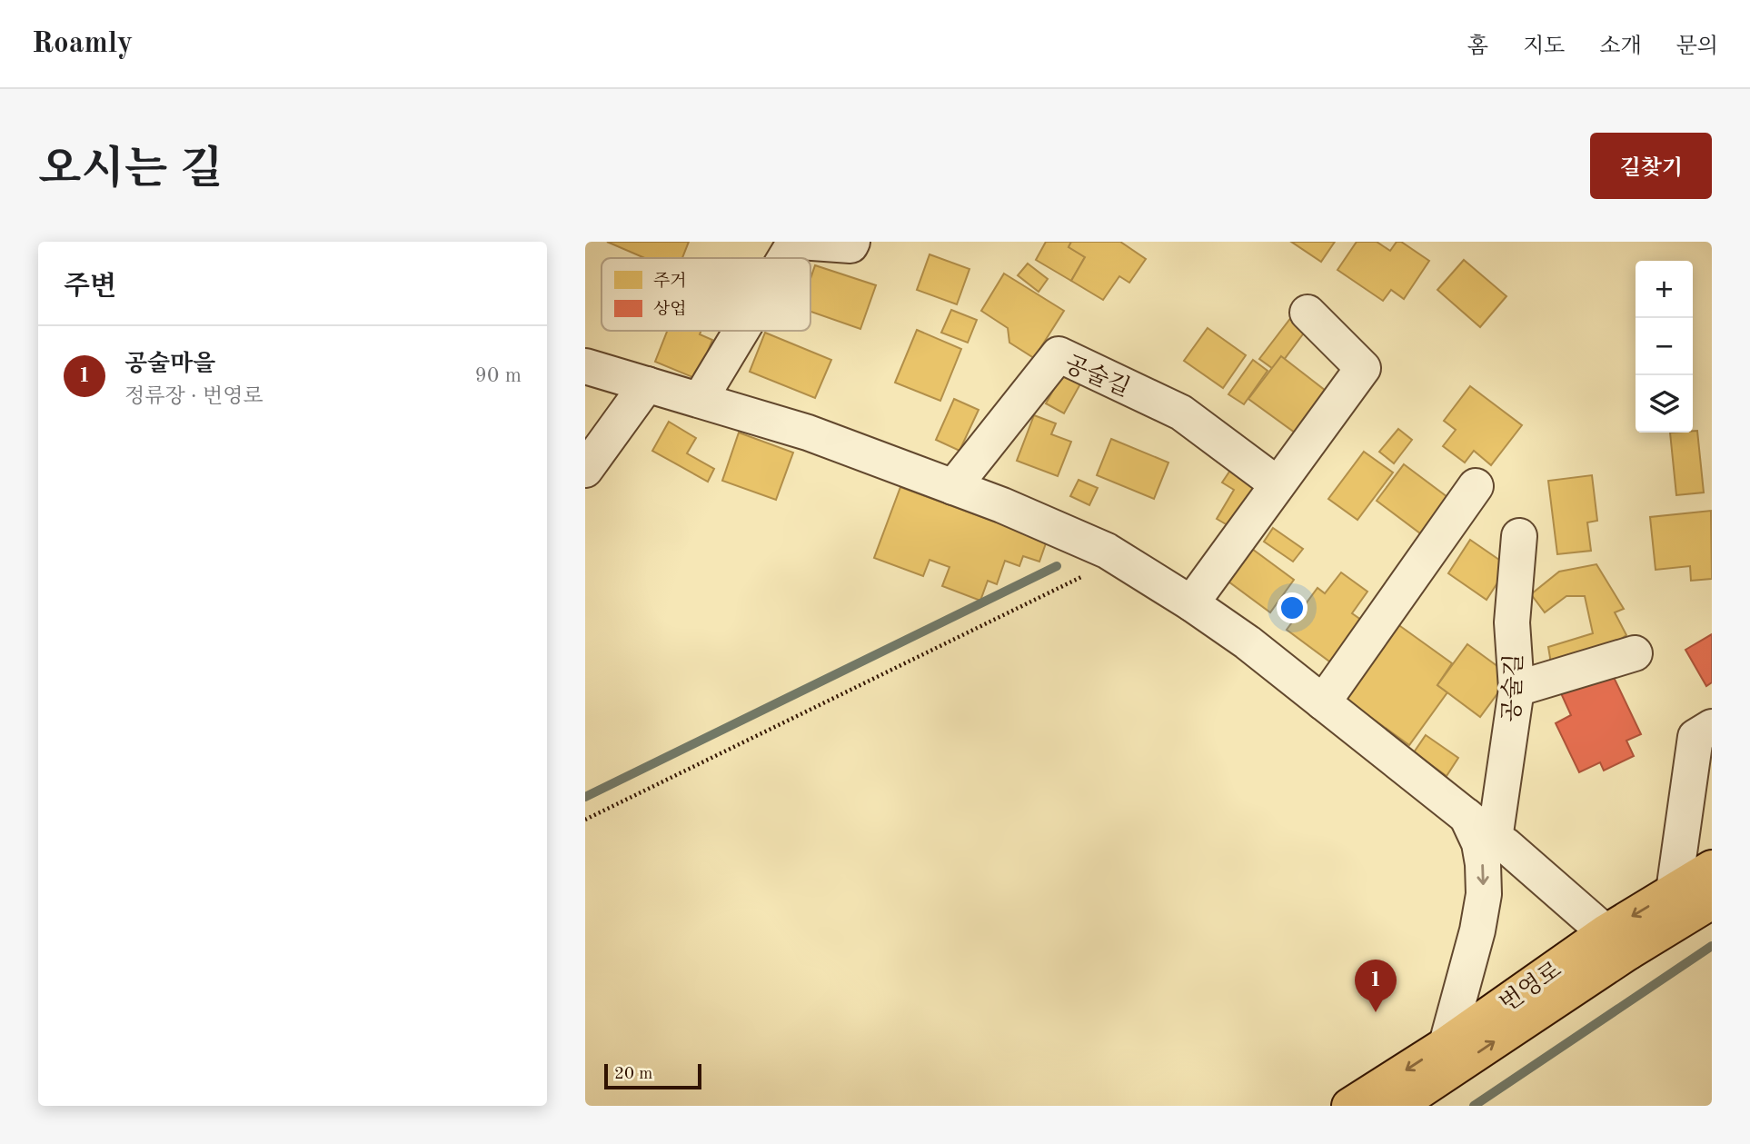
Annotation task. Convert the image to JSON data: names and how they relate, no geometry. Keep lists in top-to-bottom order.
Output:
{
  "streets": {
    "main road": ["번영로"],
    "street": ["공술길"]
  },
  "legend": ["주거", "상업"],
  "scale_bar": "20 m",
  "page": {
    "header": "Roamly",
    "nav": [
      "홈",
      "지도",
      "소개",
      "문의"
    ],
    "title": "오시는 길",
    "buttons": "길찾기",
    "heading": "주변",
    "map_buttons": ["+", "−"],
    "list": [
      {
        "mark": "1",
        "name": "공술마을",
        "note": "정류장 · 번영로",
        "value": "90 m"
      }
    ],
    "pins": "1",
    "scale": "20 m"
  }
}
